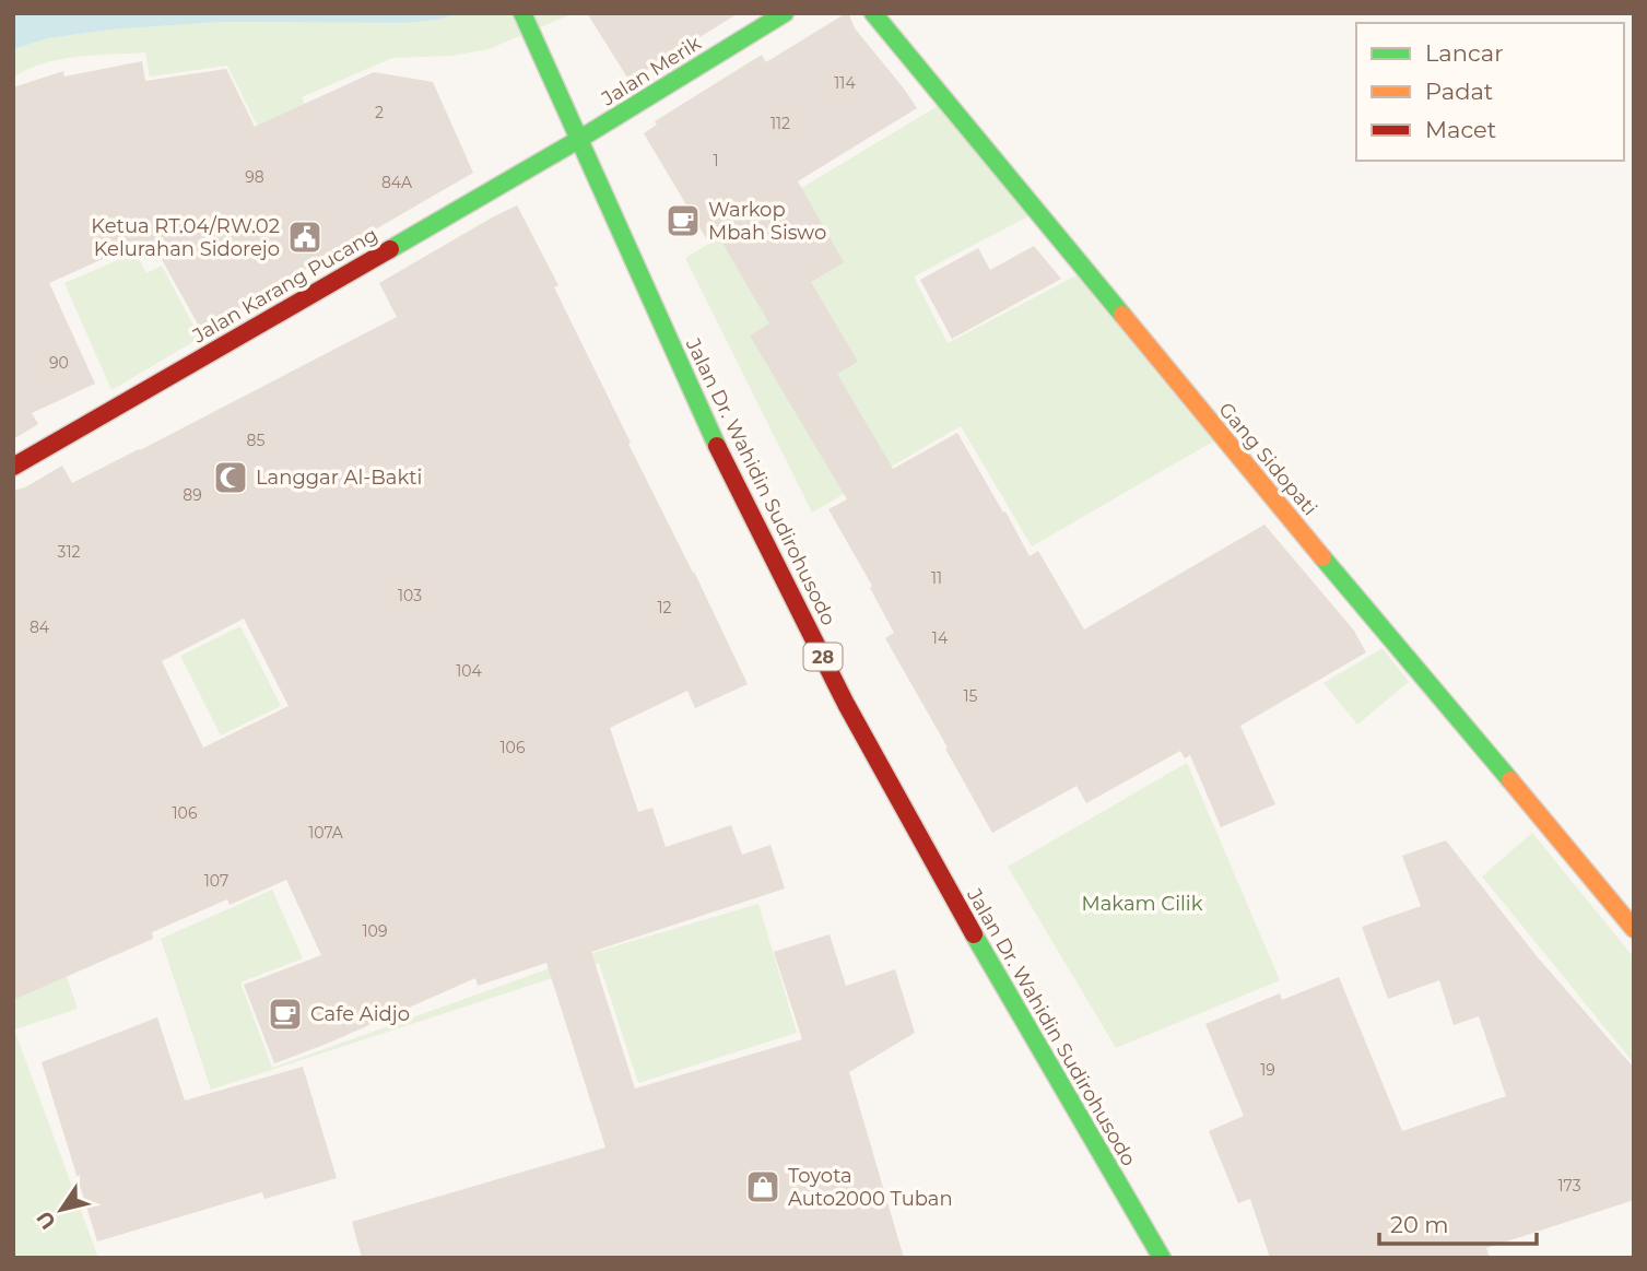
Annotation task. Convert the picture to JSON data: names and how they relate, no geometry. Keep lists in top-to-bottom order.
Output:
{
  "streets": {
    "main road": [
      "Jalan Merik",
      "Jalan Karang Pucang",
      "Gang Sidopati",
      "Jalan Dr. Wahidin Sudirohusodo",
      "28"
    ]
  },
  "crossings": [
    ["Jalan Merik", "Jalan Karang Pucang"],
    ["Jalan Merik", "Jalan Dr. Wahidin Sudirohusodo"],
    ["Jalan Karang Pucang", "Jalan Dr. Wahidin Sudirohusodo"]
  ],
  "parks": ["Makam Cilik"],
  "places": {
    "cafe": ["Warkop Mbah Siswo", "Cafe Aidjo"],
    "public building": ["Ketua RT.04/RW.02 Kelurahan Sidorejo"],
    "mosque": ["Langgar Al-Bakti"],
    "shop": ["Toyota Auto2000 Tuban"]
  },
  "house_numbers": [
    "114",
    "2",
    "112",
    "1",
    "98",
    "84A",
    "90",
    "85",
    "89",
    "312",
    "11",
    "103",
    "12",
    "84",
    "14",
    "104",
    "15",
    "106",
    "106",
    "107A",
    "107",
    "109",
    "19",
    "173"
  ],
  "legend": ["Lancar", "Padat", "Macet"],
  "scale_bar": "20 m",
  "north": "bottom left"
}
